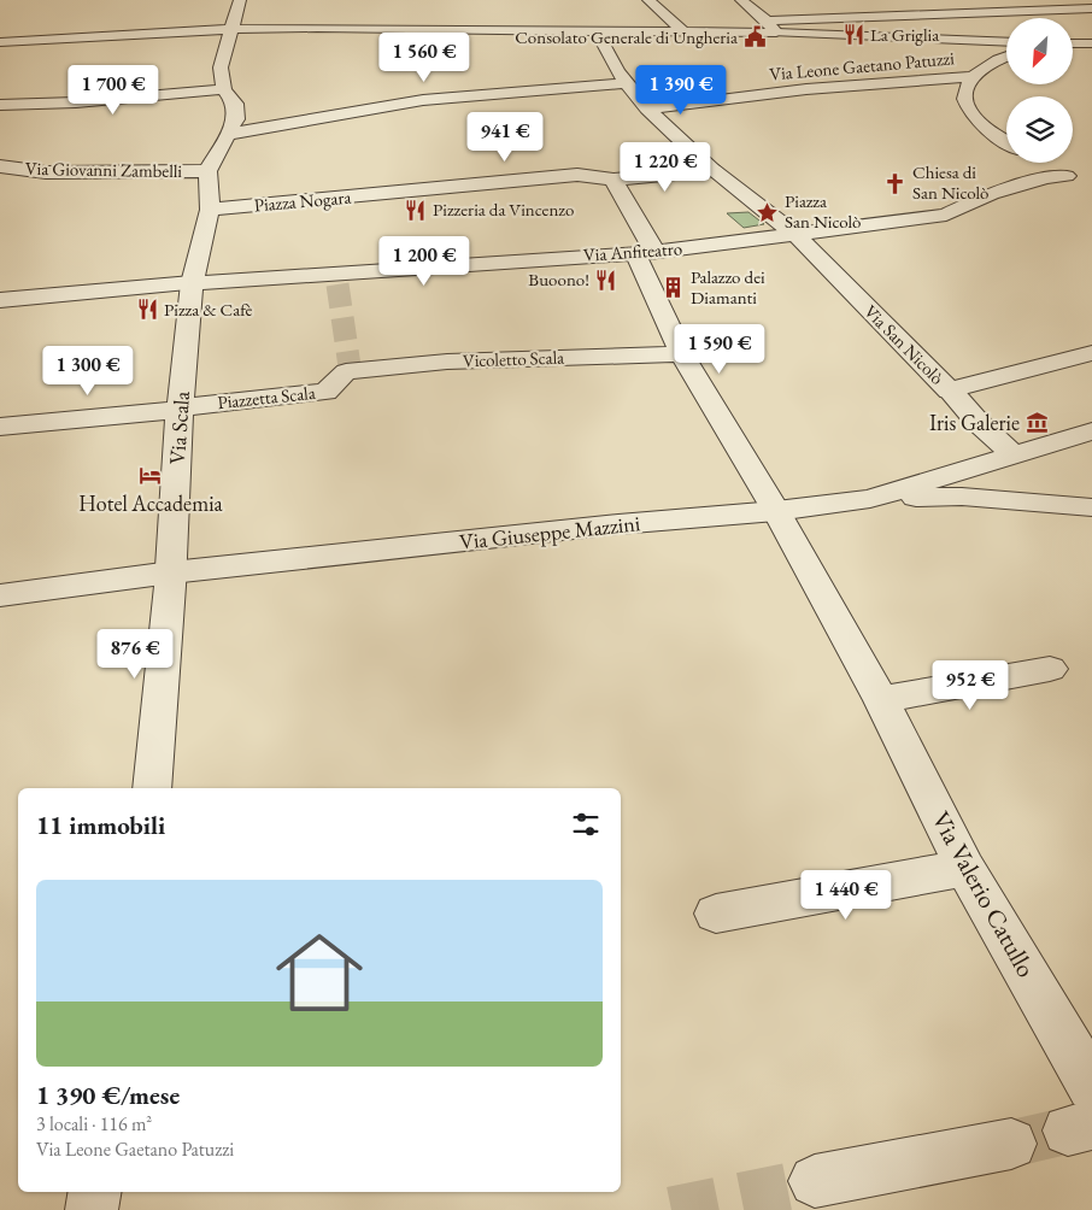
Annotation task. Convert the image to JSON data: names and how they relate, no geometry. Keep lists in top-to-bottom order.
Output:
{
  "streets": {
    "street": [
      "Via Leone Gaetano Patuzzi",
      "Via Giovanni Zambelli",
      "Piazza Nogara",
      "Via Anfiteatro",
      "Via San Nicolò",
      "Vicoletto Scala",
      "Piazzetta Scala",
      "Via Scala",
      "Via Giuseppe Mazzini",
      "Via Valerio Catullo"
    ]
  },
  "crossings": [
    ["Via Giovanni Zambelli", "Via Scala"],
    ["Piazza Nogara", "Via Scala"],
    ["Via Anfiteatro", "Via San Nicolò"],
    ["Via Anfiteatro", "Via Scala"],
    ["Via Anfiteatro", "Via Valerio Catullo"],
    ["Via San Nicolò", "Via Giuseppe Mazzini"],
    ["Vicoletto Scala", "Piazzetta Scala"],
    ["Vicoletto Scala", "Via Valerio Catullo"],
    ["Piazzetta Scala", "Via Scala"],
    ["Via Scala", "Via Giuseppe Mazzini"],
    ["Via Giuseppe Mazzini", "Via Valerio Catullo"]
  ],
  "places": {
    "restaurant": [
      "La Griglia",
      "Pizzeria da Vincenzo",
      "Buoono!",
      "Pizza & Cafè"
    ],
    "public building": ["Consolato Generale di Ungheria"],
    "church": ["Chiesa di San Nicolò"],
    "place": ["Piazza San Nicolò"],
    "building": ["Palazzo dei Diamanti"],
    "museum": ["Iris Galerie"],
    "hotel": ["Hotel Accademia"]
  },
  "north": "bottom left",
  "page": {
    "price": [
      "1 560 €",
      "1 700 €",
      "1 390 €",
      "941 €",
      "1 220 €",
      "1 200 €",
      "1 590 €",
      "1 300 €",
      "876 €",
      "952 €",
      "1 440 €"
    ],
    "heading": "11 immobili",
    "list": [
      {
        "name": "1 390 €/mese",
        "note": "3 locali · 116 m² · Via Leone Gaetano Patuzzi"
      }
    ]
  }
}
